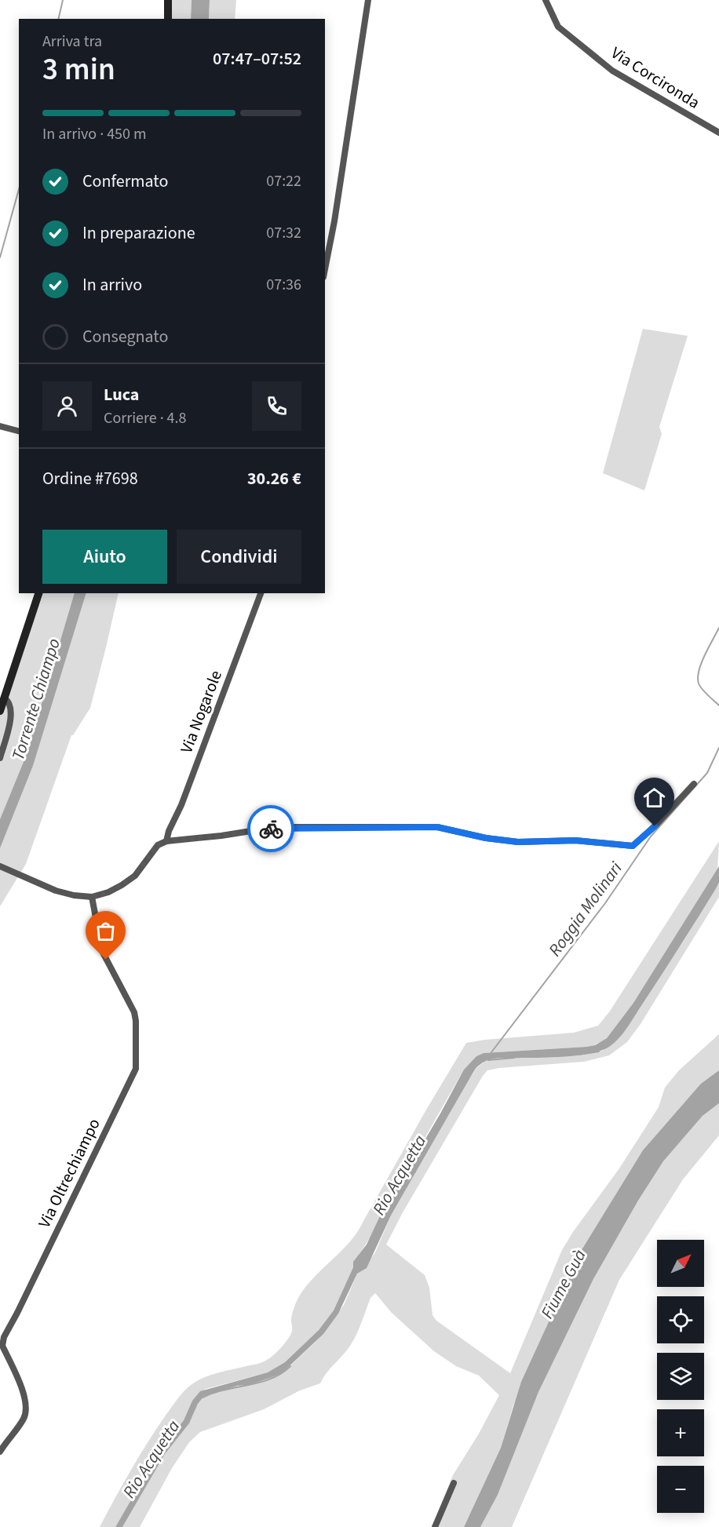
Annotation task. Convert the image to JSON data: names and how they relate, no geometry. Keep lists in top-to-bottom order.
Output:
{
  "streets": {
    "street": ["Via Corcironda", "Via Nogarole", "Via Oltrechiampo"]
  },
  "crossings": [
    ["Via Nogarole", "Via Oltrechiampo"]
  ],
  "water": [
    "Torrente Chiampo",
    "Roggia Molinari",
    "Rio Acquetta",
    "Fiume Guà"
  ],
  "north": "top right",
  "page": {
    "heading": ["3 min", "Arriva tra", "07:47–07:52"],
    "panel": [
      "Luca",
      "Corriere · 4.8",
      "Ordine #7698",
      "30.26 €"
    ],
    "bar": "In arrivo · 450 m",
    "list": [
      ["Confermato", "07:22"],
      ["In preparazione", "07:32"],
      ["In arrivo", "07:36"],
      "Consegnato"
    ],
    "buttons": ["Aiuto", "Condividi"],
    "map_buttons": ["+", "−"]
  }
}
